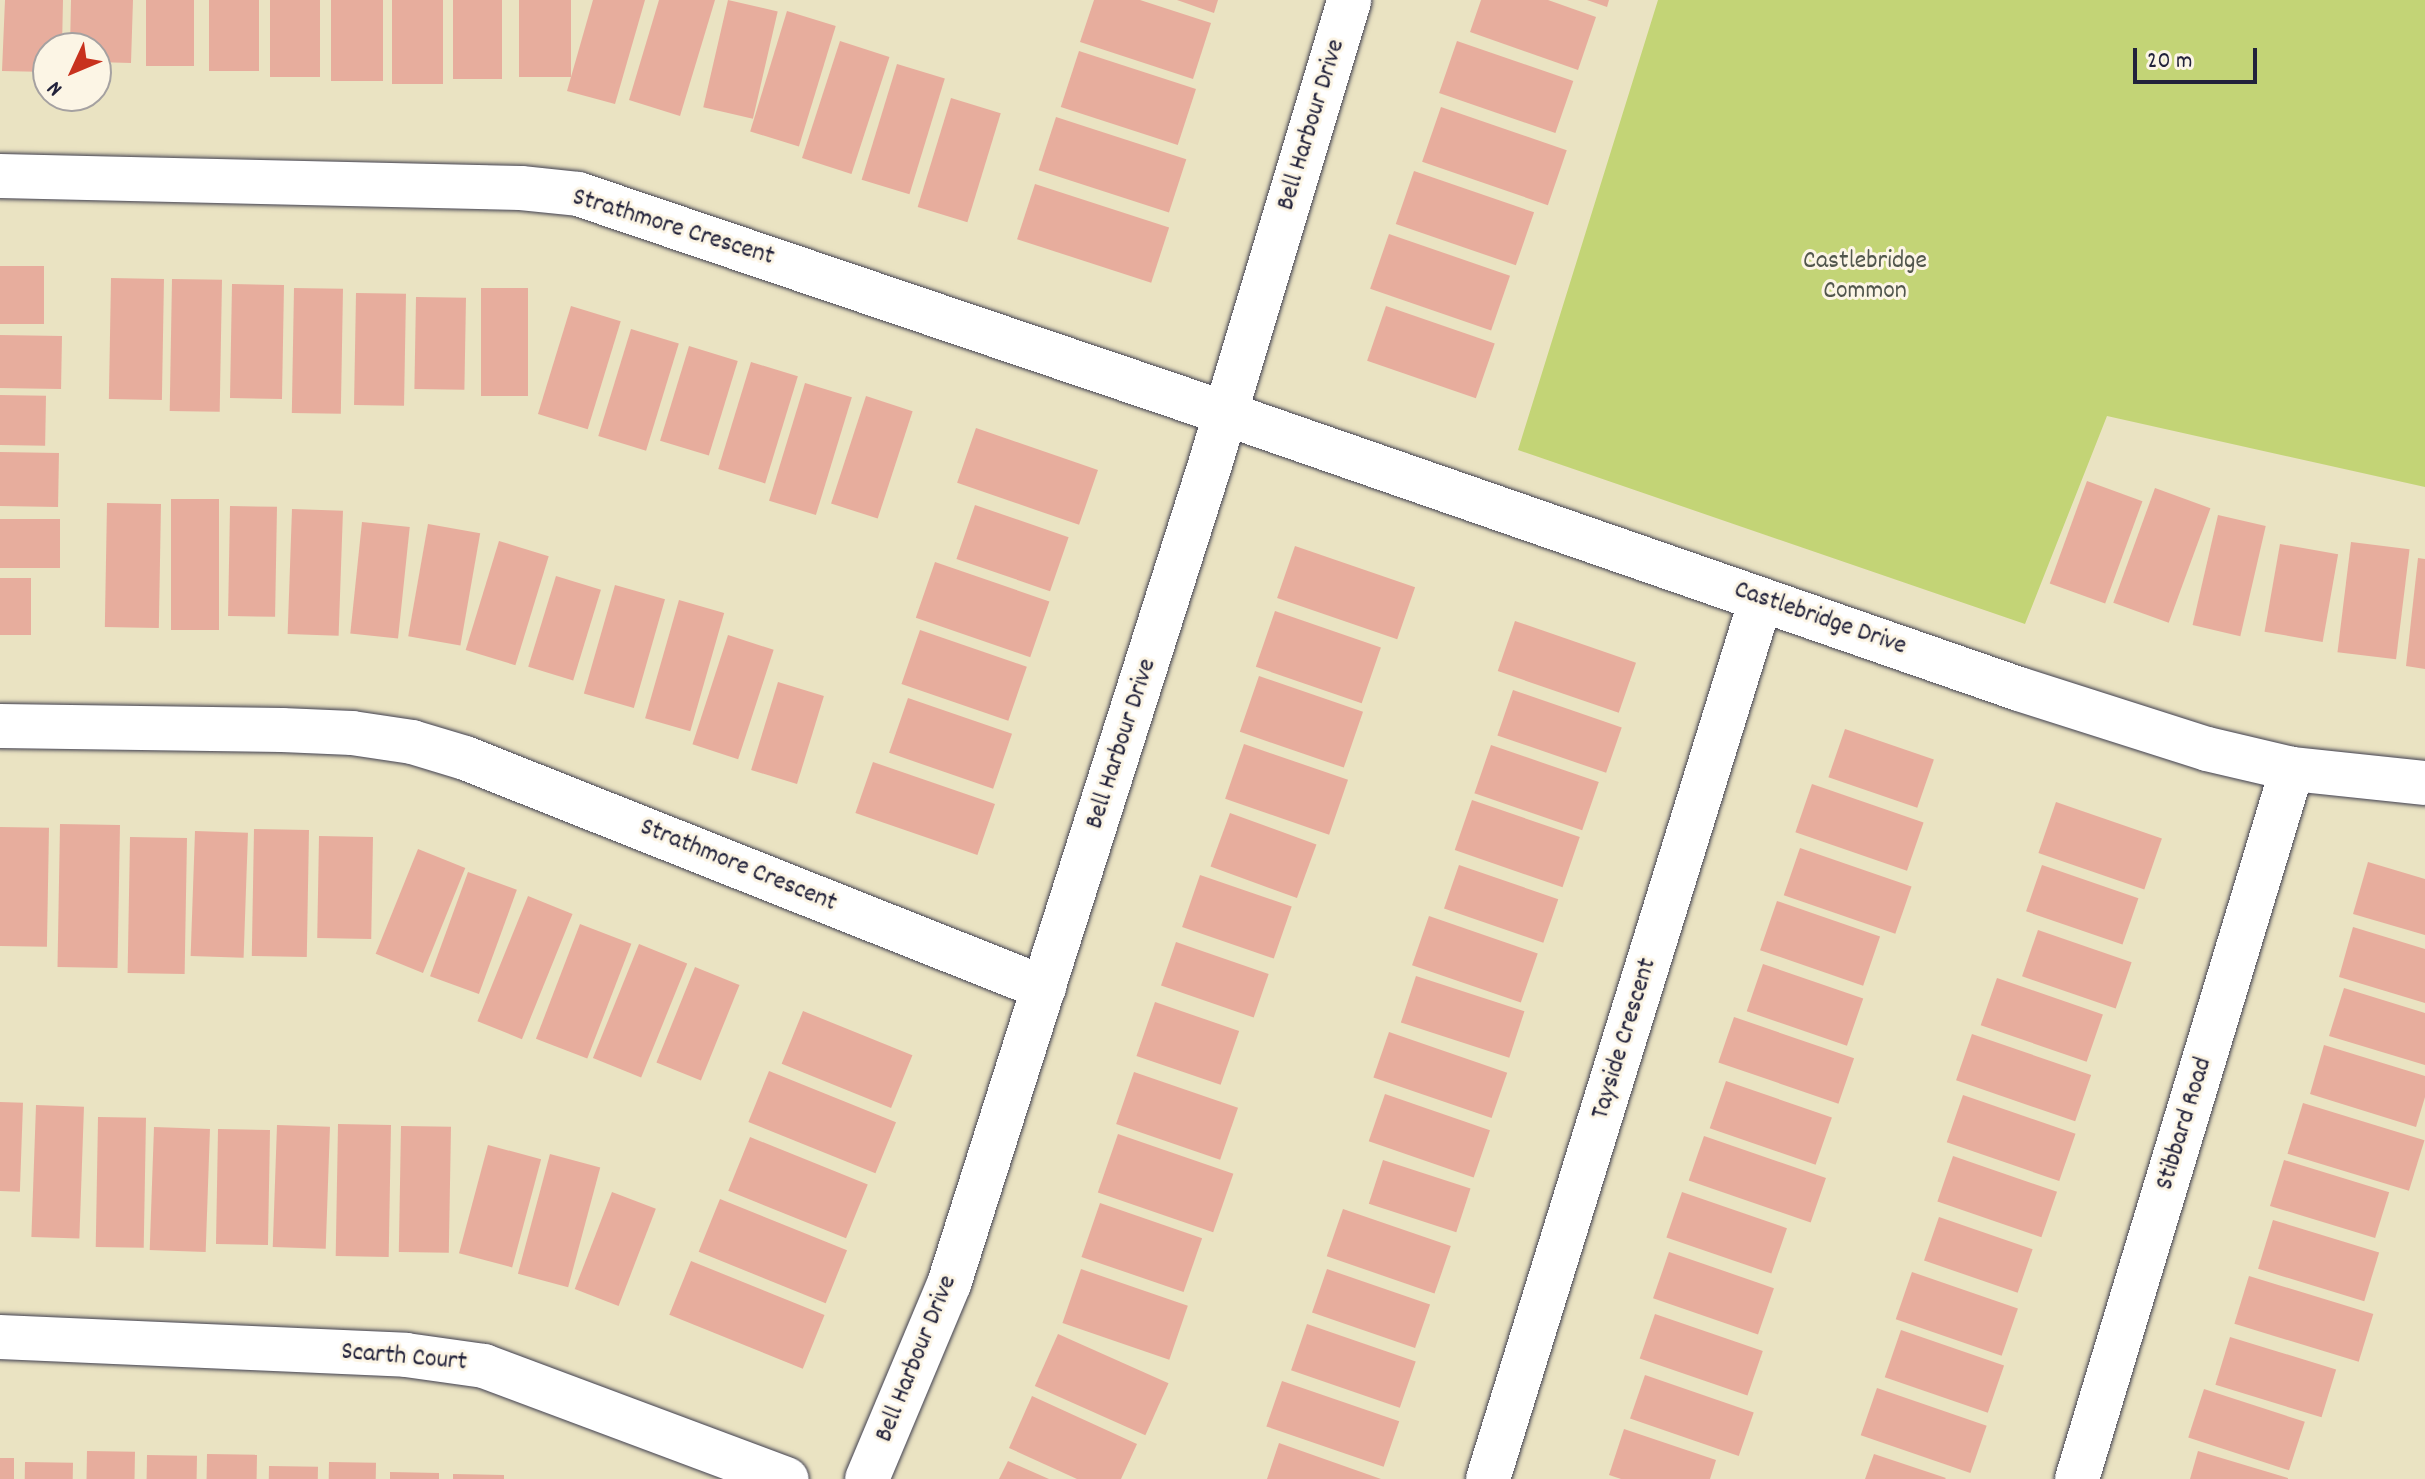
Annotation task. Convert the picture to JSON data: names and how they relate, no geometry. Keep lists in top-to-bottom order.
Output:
{
  "streets": {
    "street": [
      "Bell Harbour Drive",
      "Strathmore Crescent",
      "Castlebridge Drive",
      "Tayside Crescent",
      "Stibbard Road",
      "Scarth Court"
    ]
  },
  "crossings": [
    ["Bell Harbour Drive", "Strathmore Crescent"],
    ["Bell Harbour Drive", "Castlebridge Drive"],
    ["Strathmore Crescent", "Castlebridge Drive"],
    ["Castlebridge Drive", "Tayside Crescent"],
    ["Castlebridge Drive", "Stibbard Road"]
  ],
  "parks": ["Castlebridge Common"],
  "scale_bar": "20 m",
  "north": "bottom left"
}
